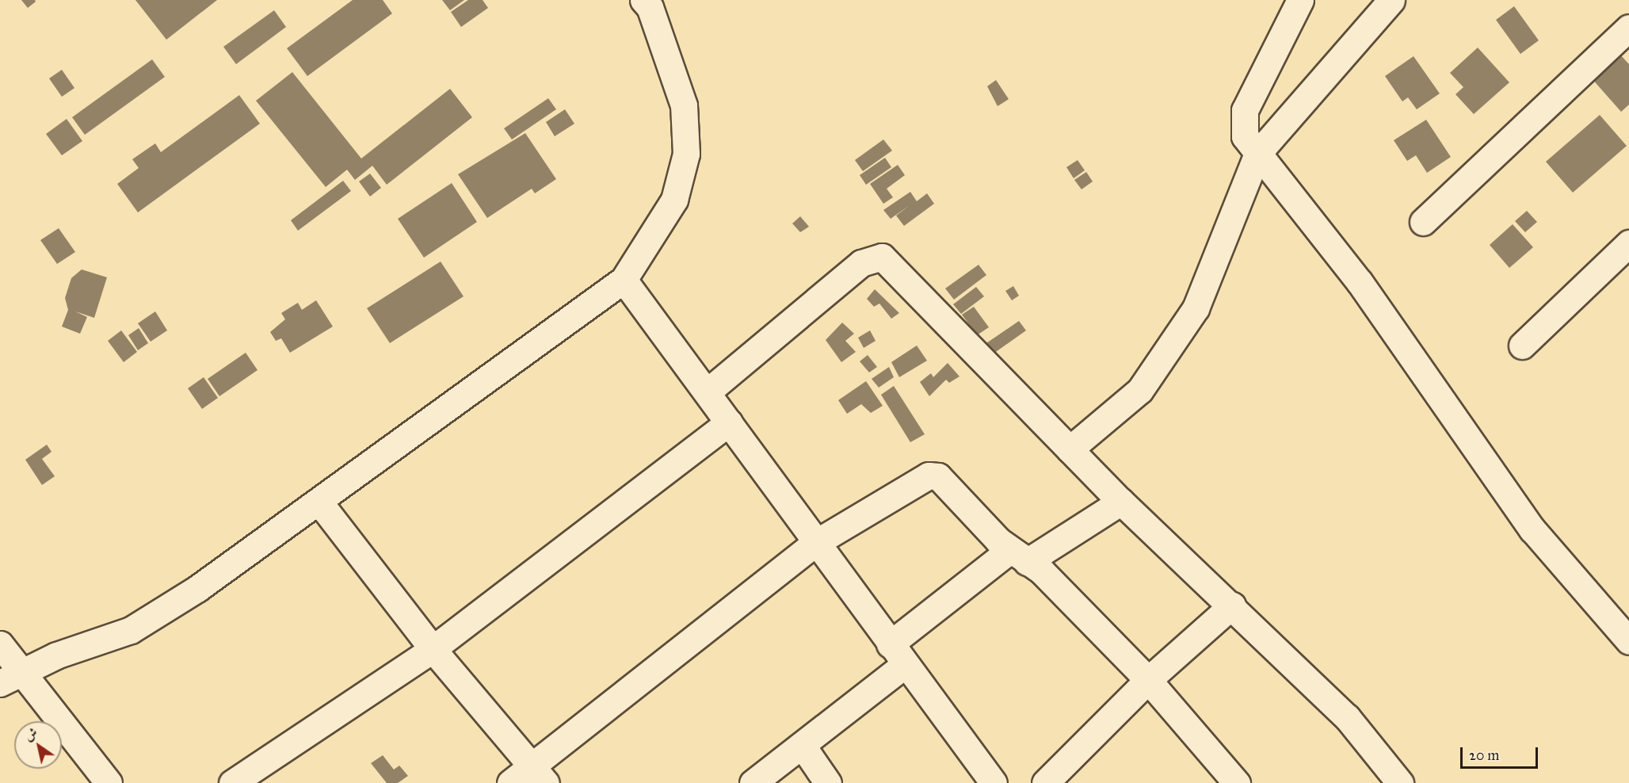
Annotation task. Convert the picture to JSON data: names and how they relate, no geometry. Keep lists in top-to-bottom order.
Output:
{
  "scale_bar": "20 m",
  "north": "top left"
}
